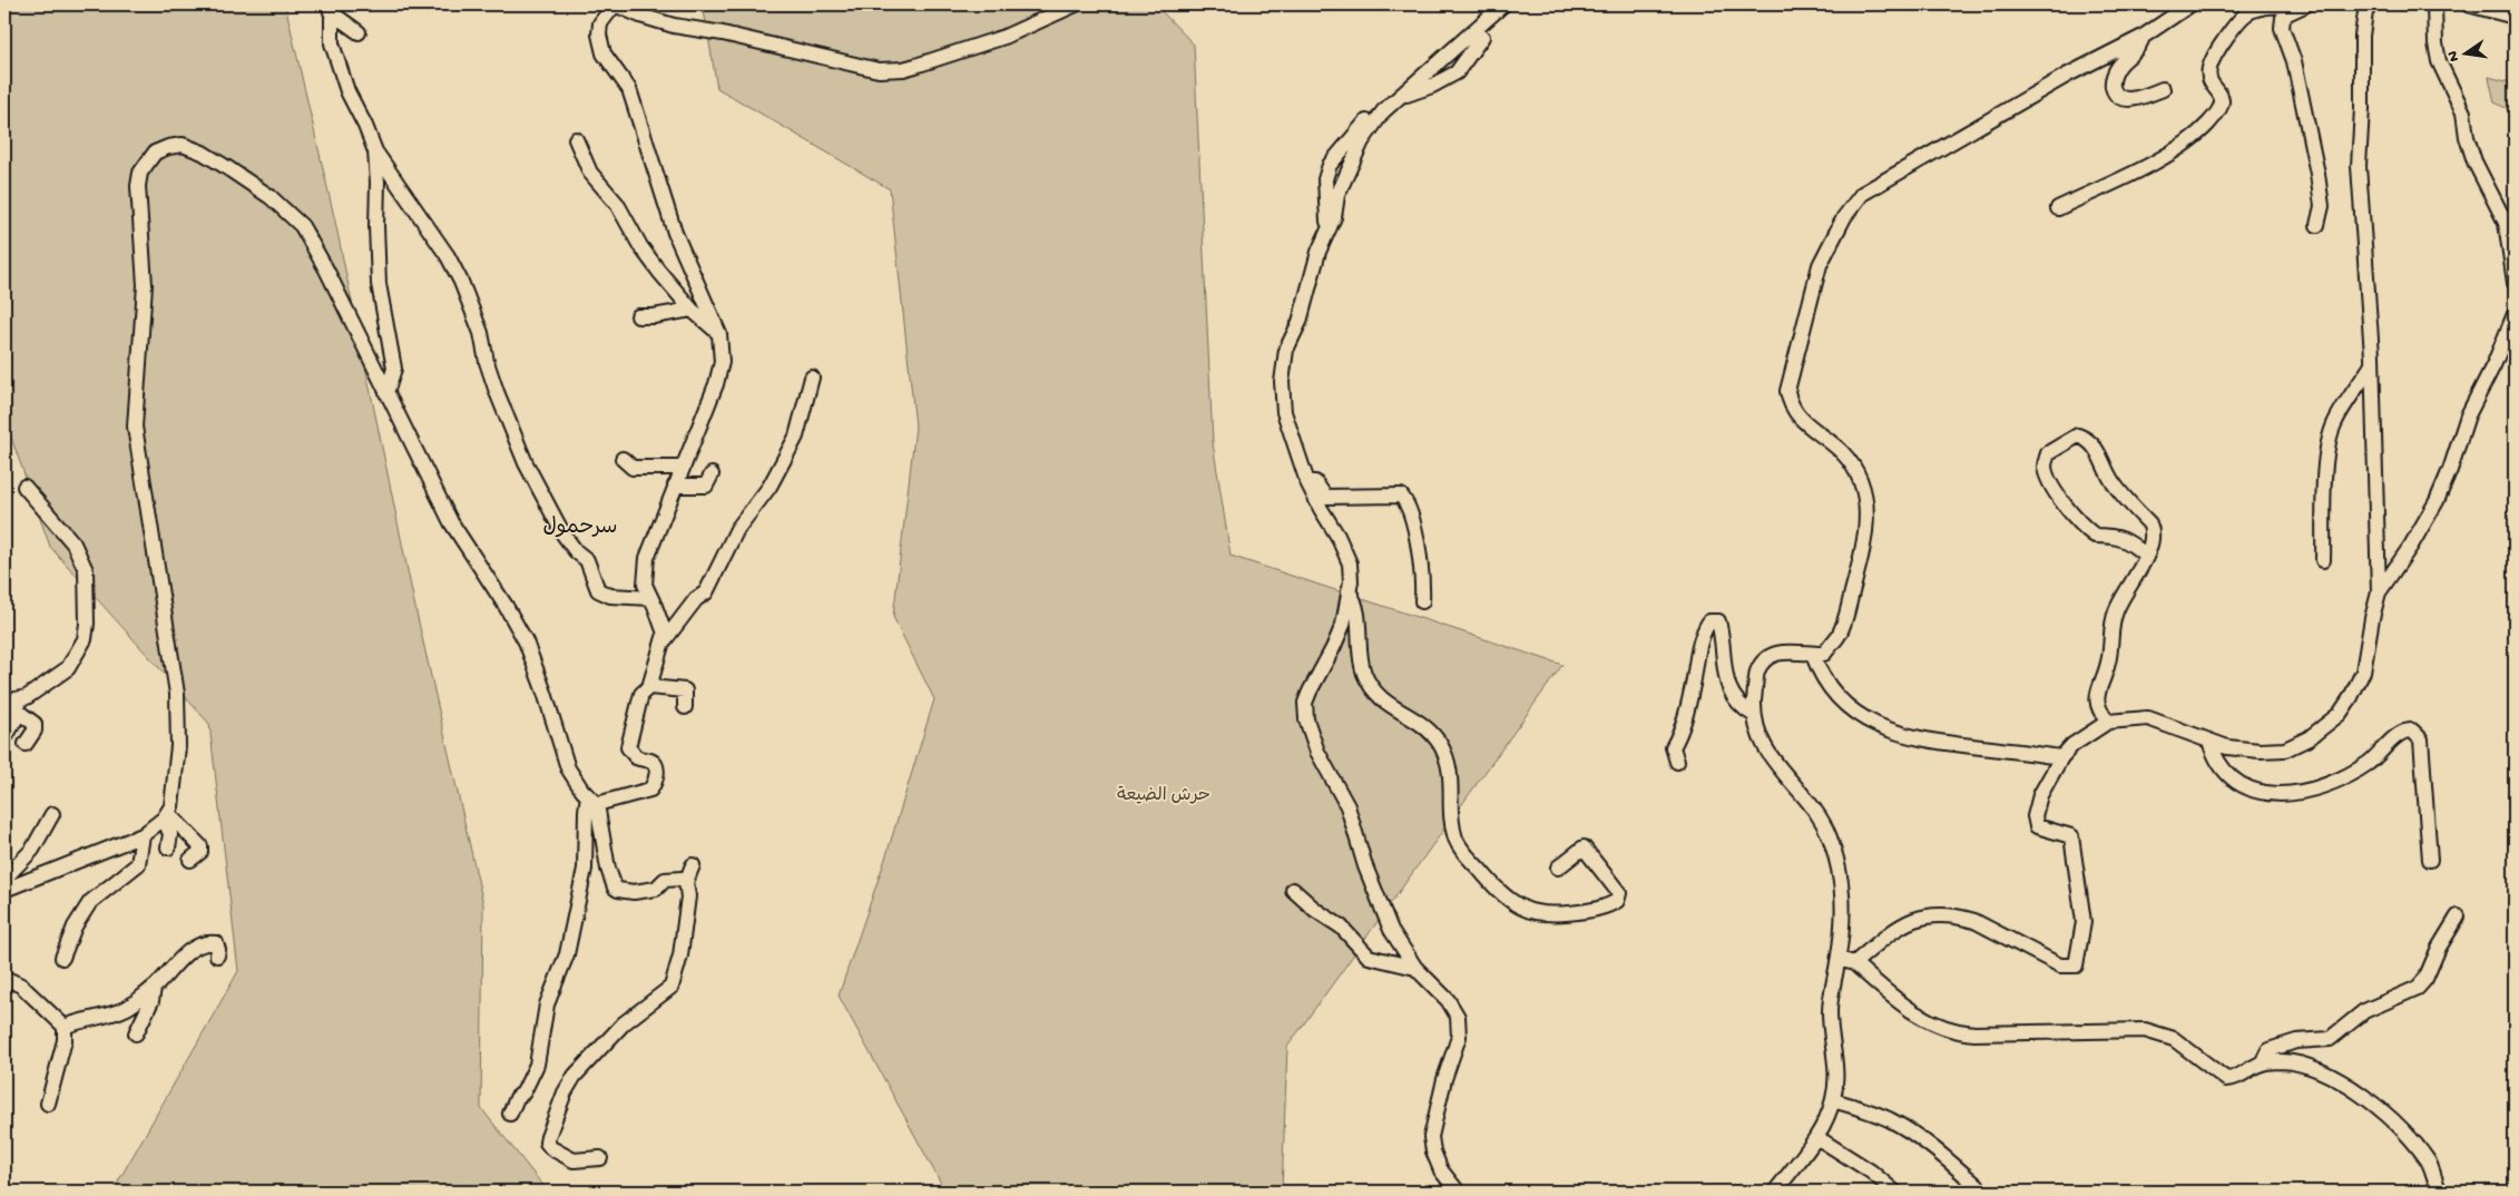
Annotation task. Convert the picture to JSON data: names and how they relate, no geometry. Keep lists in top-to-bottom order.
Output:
{
  "districts": ["سرحمول"],
  "parks": ["حرش الضيعة"],
  "north": "left"
}
